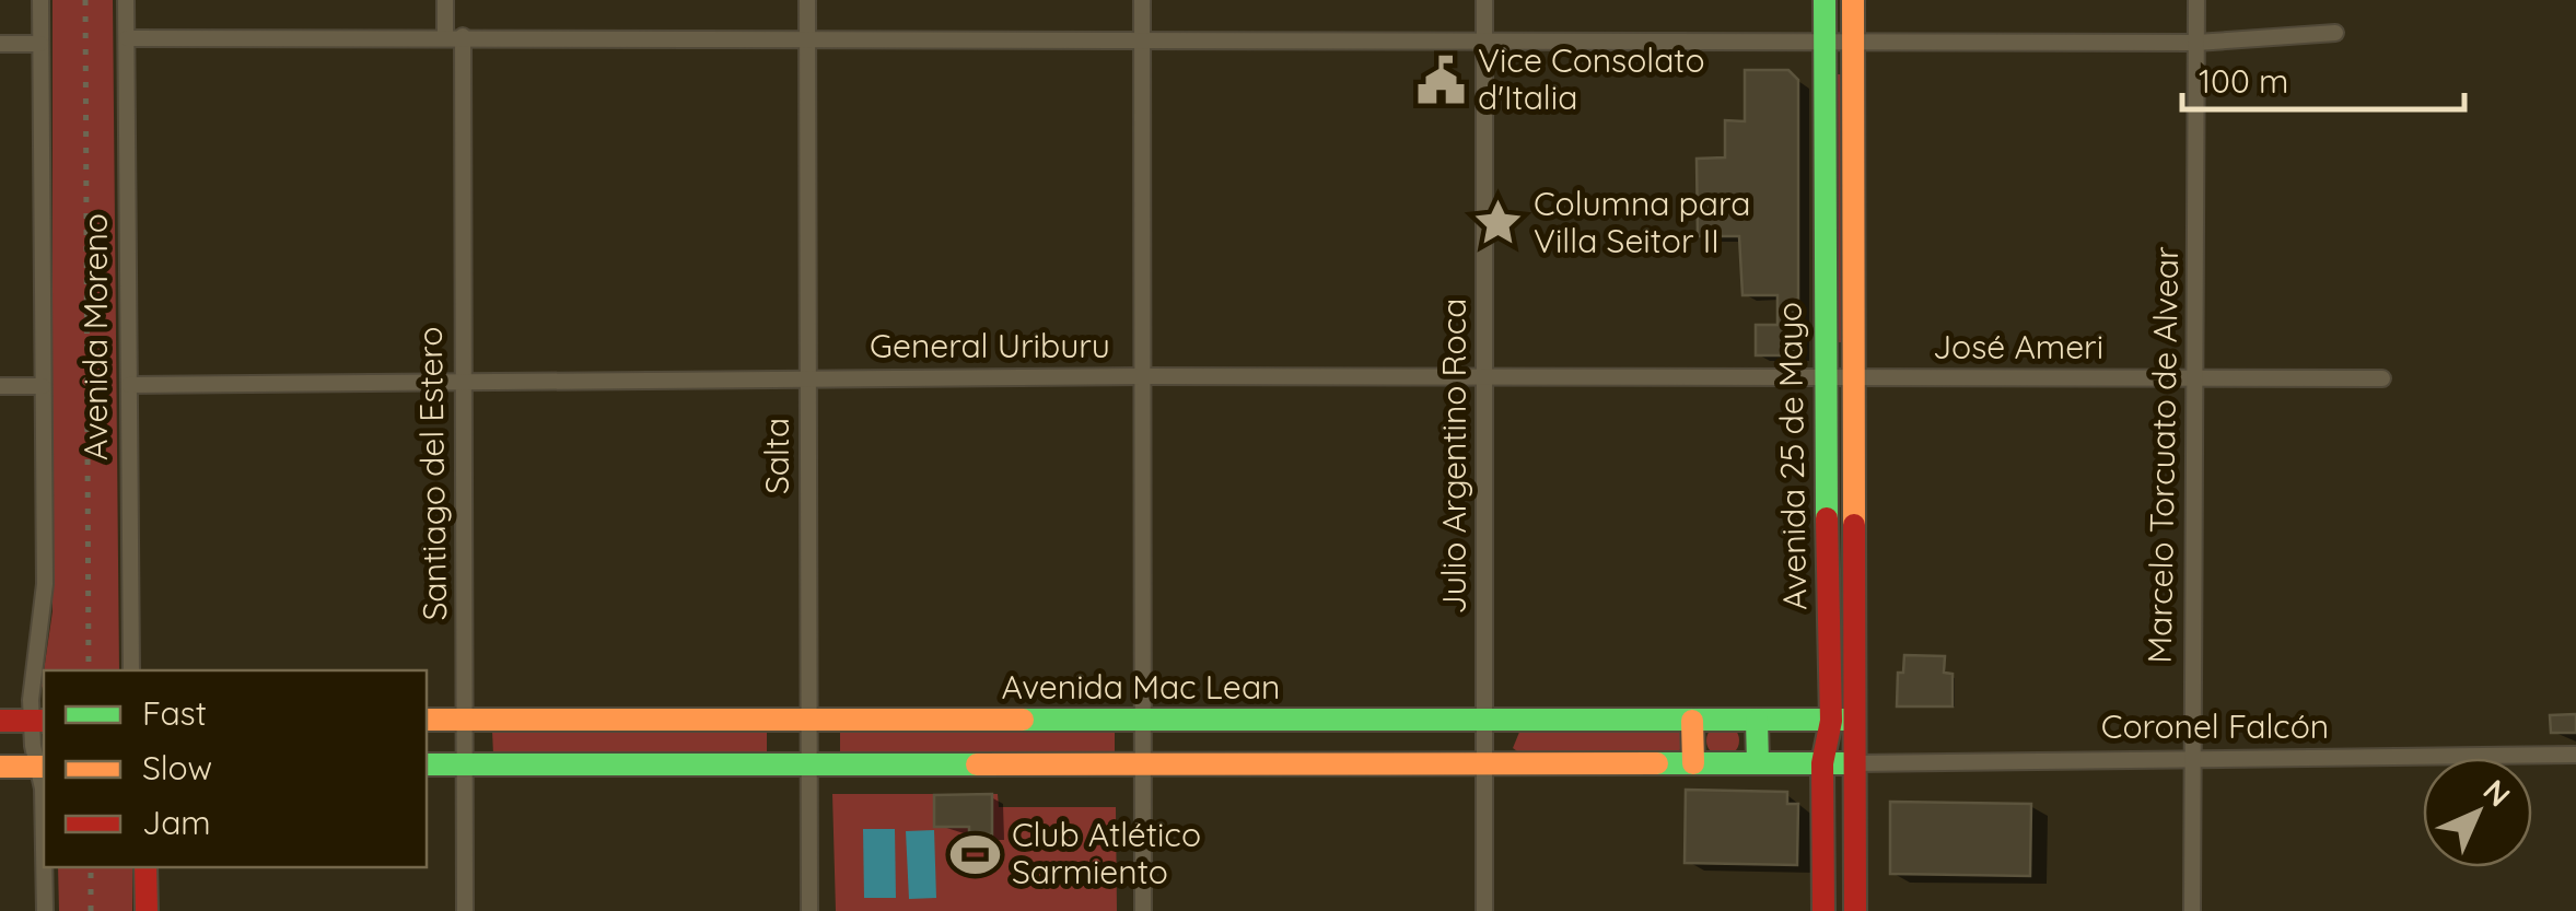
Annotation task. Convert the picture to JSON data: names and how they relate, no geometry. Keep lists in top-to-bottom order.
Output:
{
  "streets": {
    "main road": ["Avenida 25 de Mayo", "Avenida Mac Lean"],
    "street": [
      "Avenida Moreno",
      "General Uriburu",
      "José Ameri",
      "Marcelo Torcuato de Alvear",
      "Salta",
      "Julio Argentino Roca",
      "Santiago del Estero",
      "Coronel Falcón"
    ]
  },
  "crossings": [
    ["Avenida Moreno", "General Uriburu"],
    ["General Uriburu", "José Ameri"],
    ["General Uriburu", "Salta"],
    ["General Uriburu", "Julio Argentino Roca"],
    ["General Uriburu", "Avenida 25 de Mayo"],
    ["General Uriburu", "Santiago del Estero"],
    ["José Ameri", "Marcelo Torcuato de Alvear"],
    ["José Ameri", "Avenida 25 de Mayo"],
    ["Marcelo Torcuato de Alvear", "Coronel Falcón"],
    ["Salta", "Avenida Mac Lean"],
    ["Julio Argentino Roca", "Avenida Mac Lean"],
    ["Avenida 25 de Mayo", "Avenida Mac Lean"],
    ["Avenida 25 de Mayo", "Coronel Falcón"],
    ["Santiago del Estero", "Avenida Mac Lean"]
  ],
  "places": {
    "public building": ["Vice Consolato d'Italia"],
    "place": ["Columna para Villa Seitor II"],
    "sports": ["Club Atlético Sarmiento"]
  },
  "legend": ["Fast", "Slow", "Jam"],
  "scale_bar": "100 m",
  "north": "top right"
}
